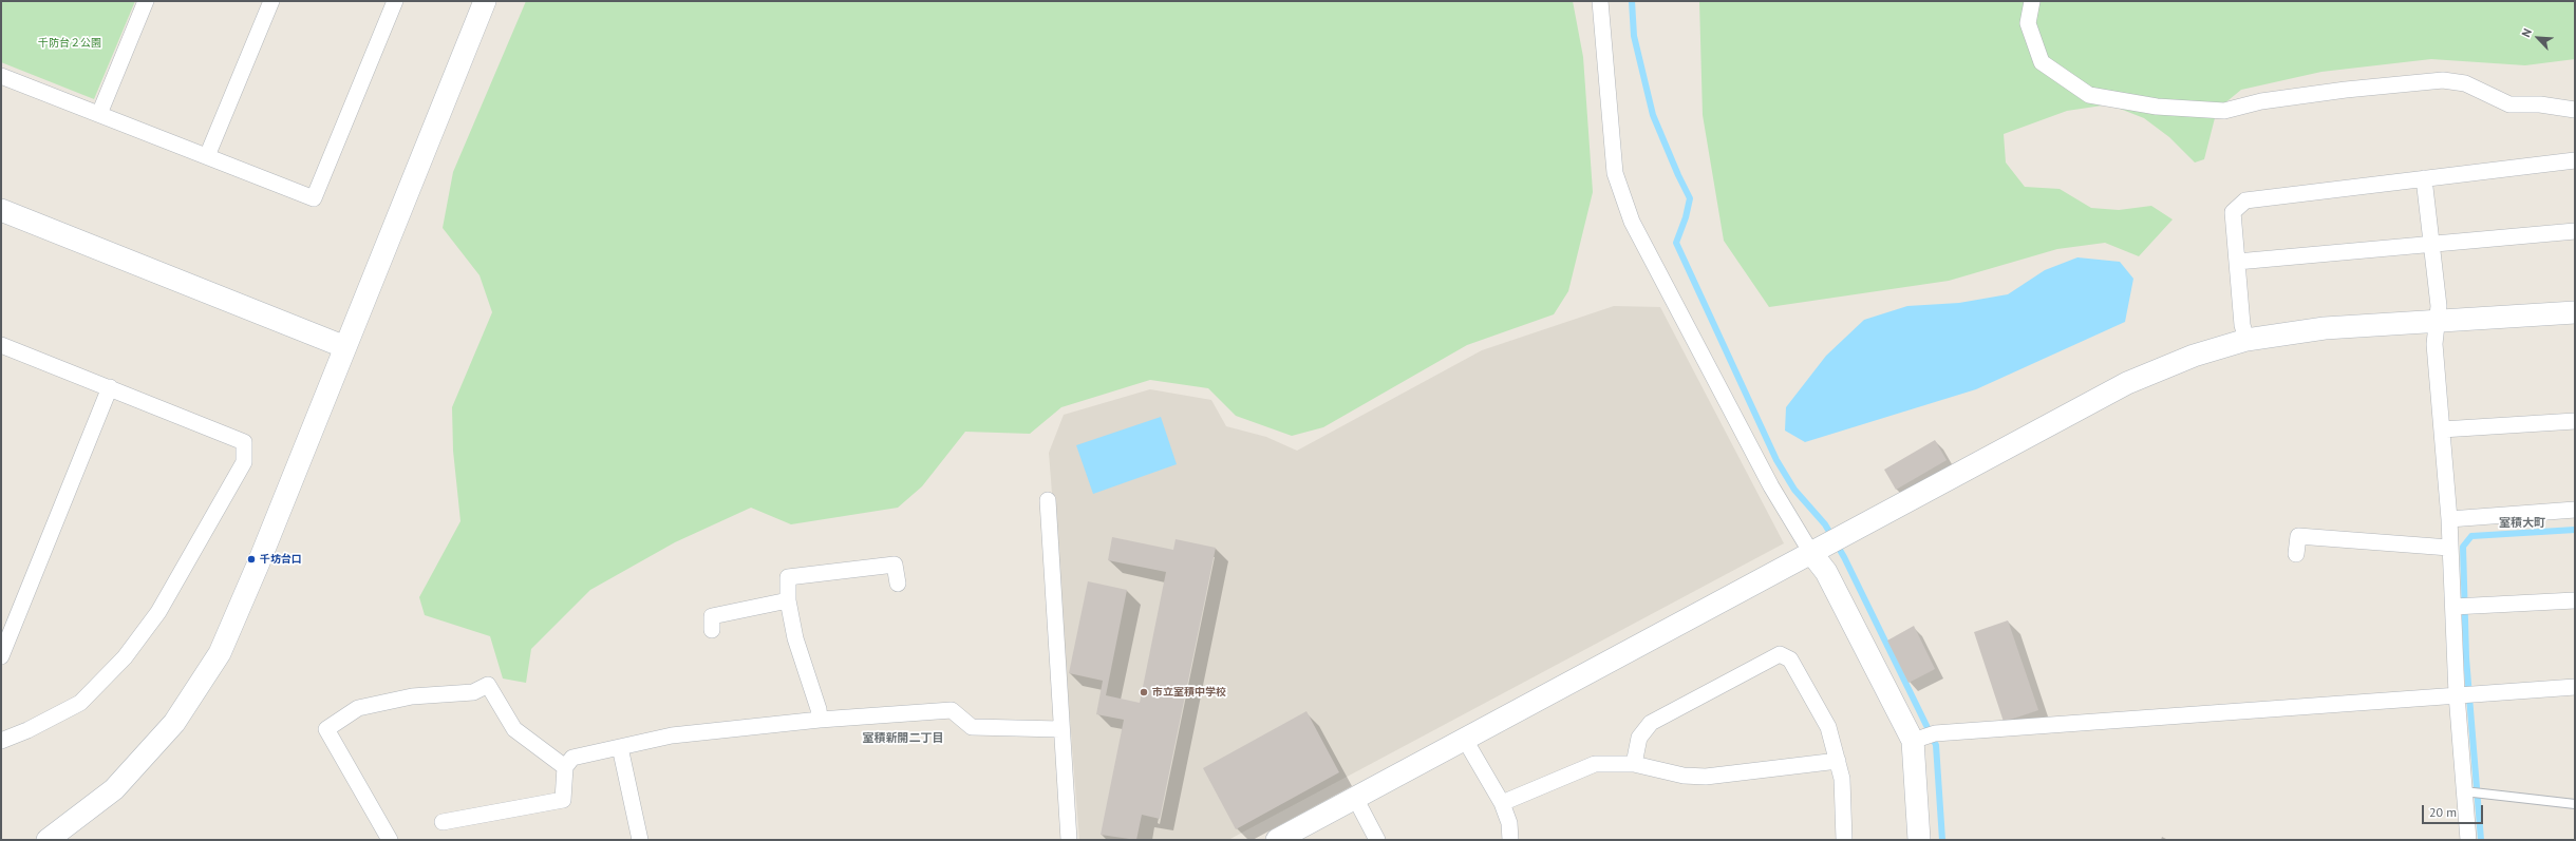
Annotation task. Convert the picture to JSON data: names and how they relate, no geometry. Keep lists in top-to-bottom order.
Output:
{
  "districts": ["室積大町", "室積新開二丁目"],
  "parks": ["千防台２公園"],
  "places": ["千坊台口", "市立室積中学校"],
  "scale_bar": "20 m",
  "north": "top left"
}
